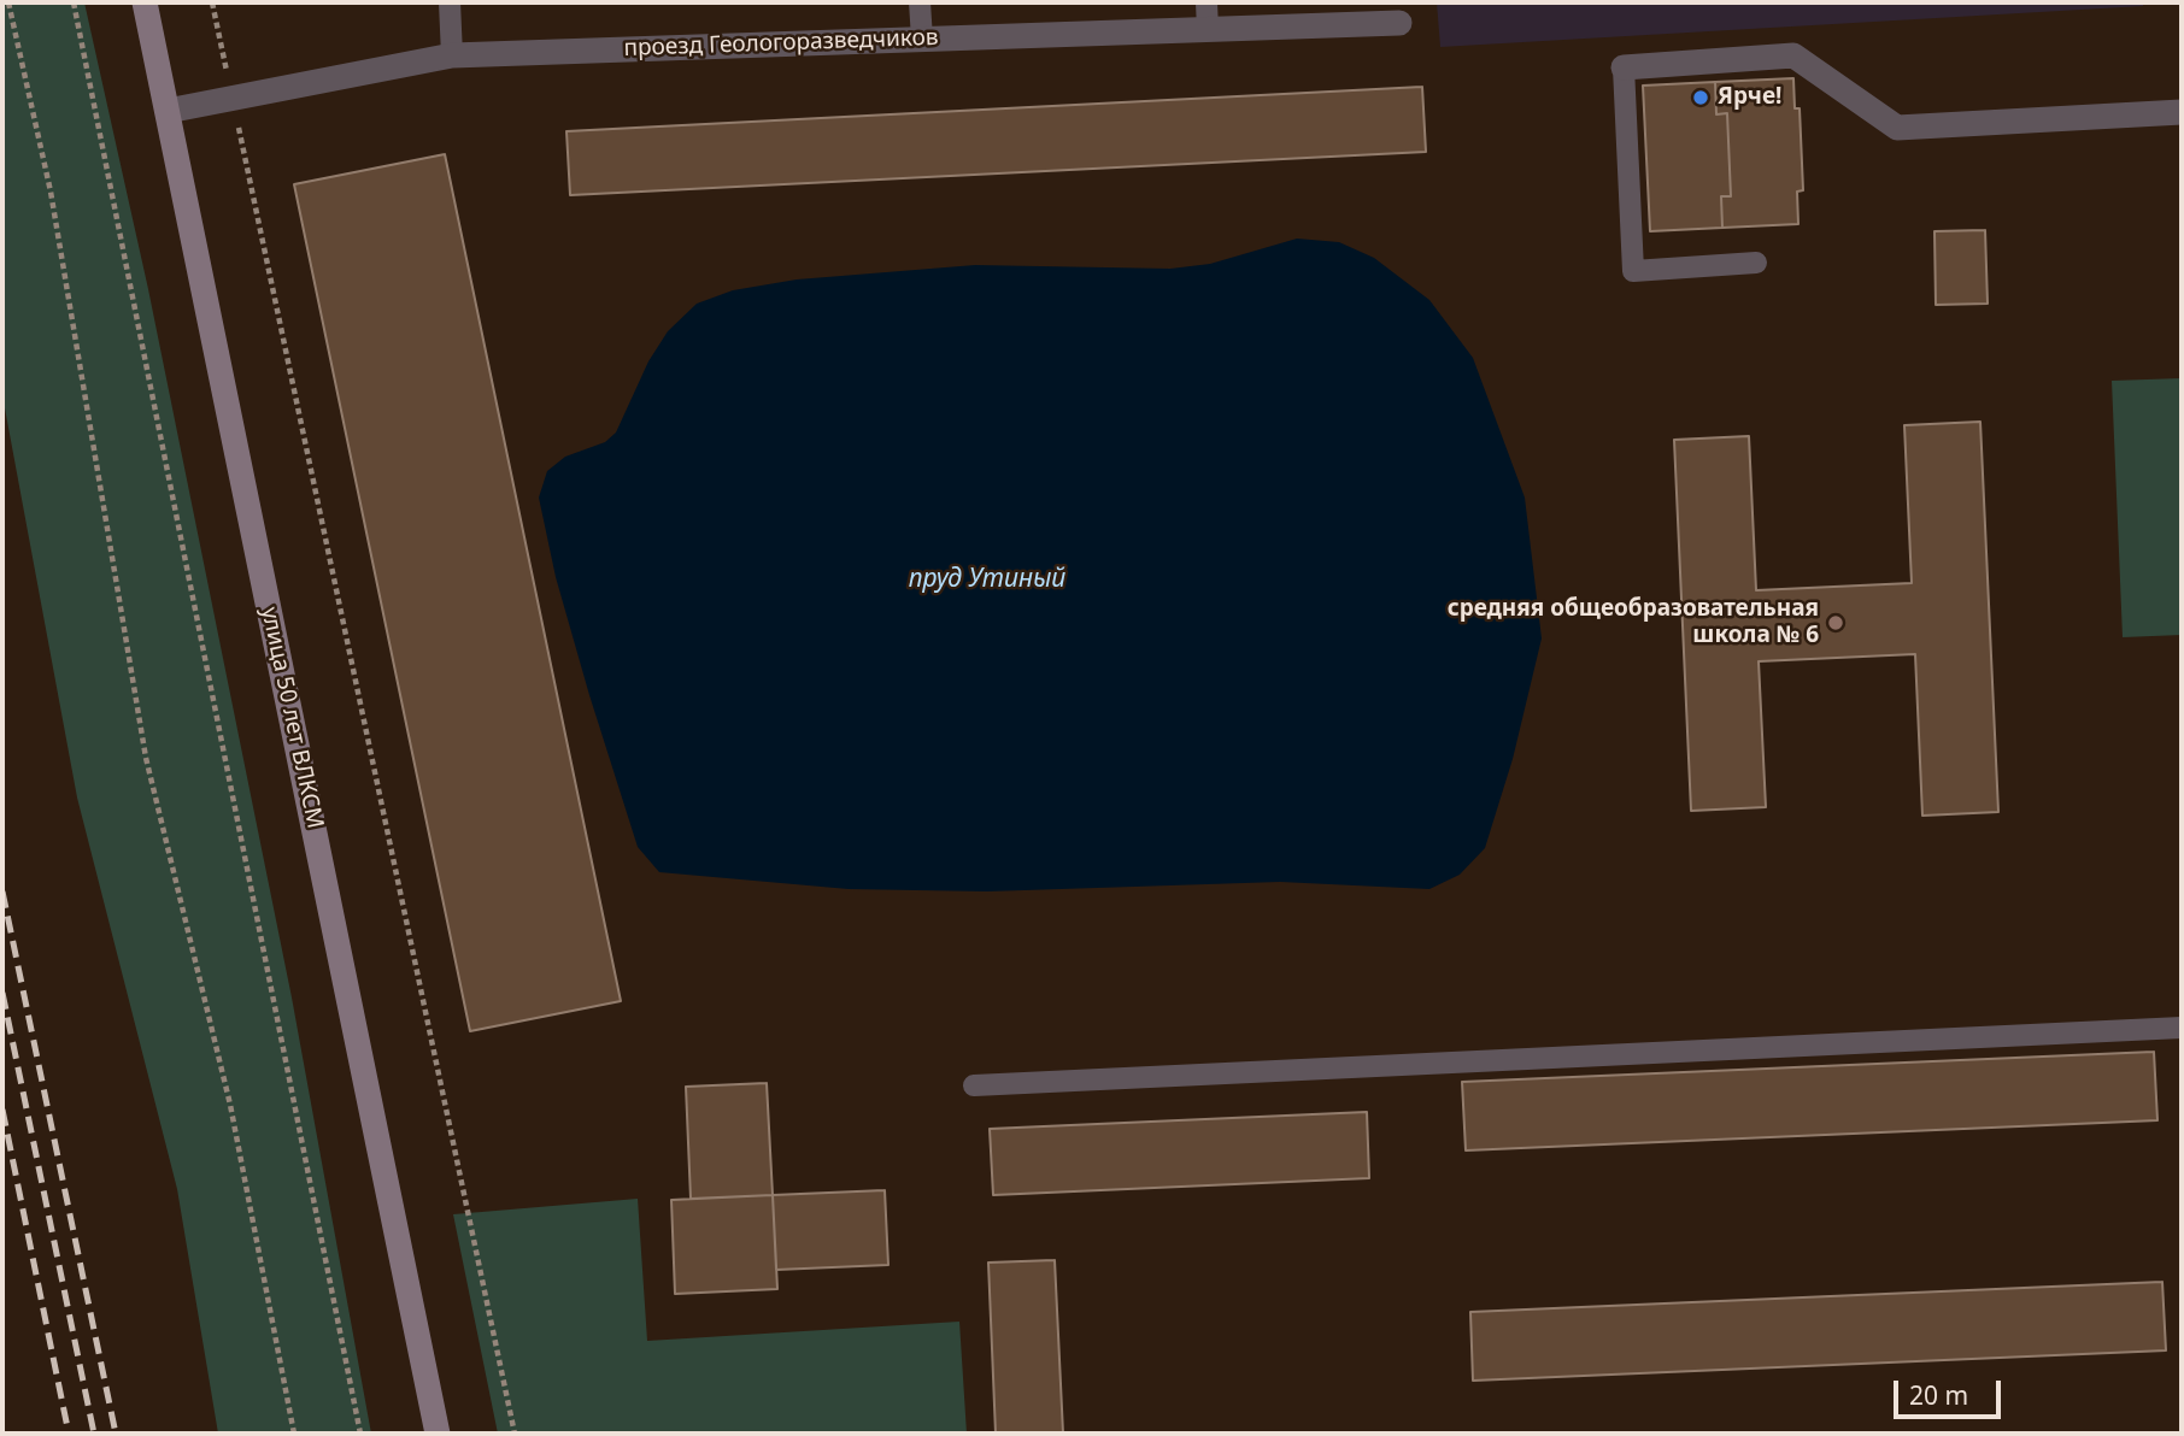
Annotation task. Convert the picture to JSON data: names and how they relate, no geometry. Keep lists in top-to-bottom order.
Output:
{
  "streets": {
    "street": ["проезд Геологоразведчиков", "улица 50 лет ВЛКСМ"]
  },
  "crossings": [
    ["проезд Геологоразведчиков", "улица 50 лет ВЛКСМ"]
  ],
  "water": ["пруд Утиный"],
  "places": ["Ярче!", "средняя общеобразовательная школа № 6"],
  "scale_bar": "20 m"
}
